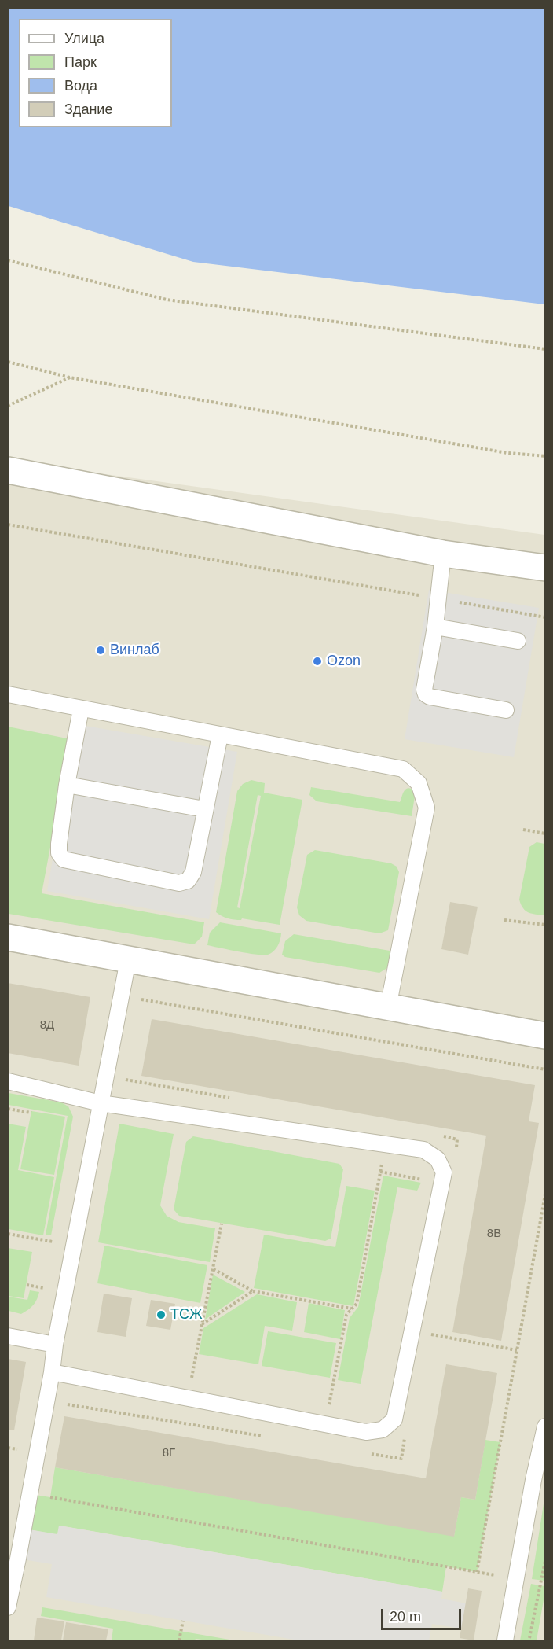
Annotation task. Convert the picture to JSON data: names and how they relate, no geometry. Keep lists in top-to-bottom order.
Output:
{
  "places": ["Винлаб", "Ozon", "ТСЖ"],
  "house_numbers": ["8Д", "8В", "8Г"],
  "legend": [
    "Улица",
    "Парк",
    "Вода",
    "Здание"
  ],
  "scale_bar": "20 m"
}
